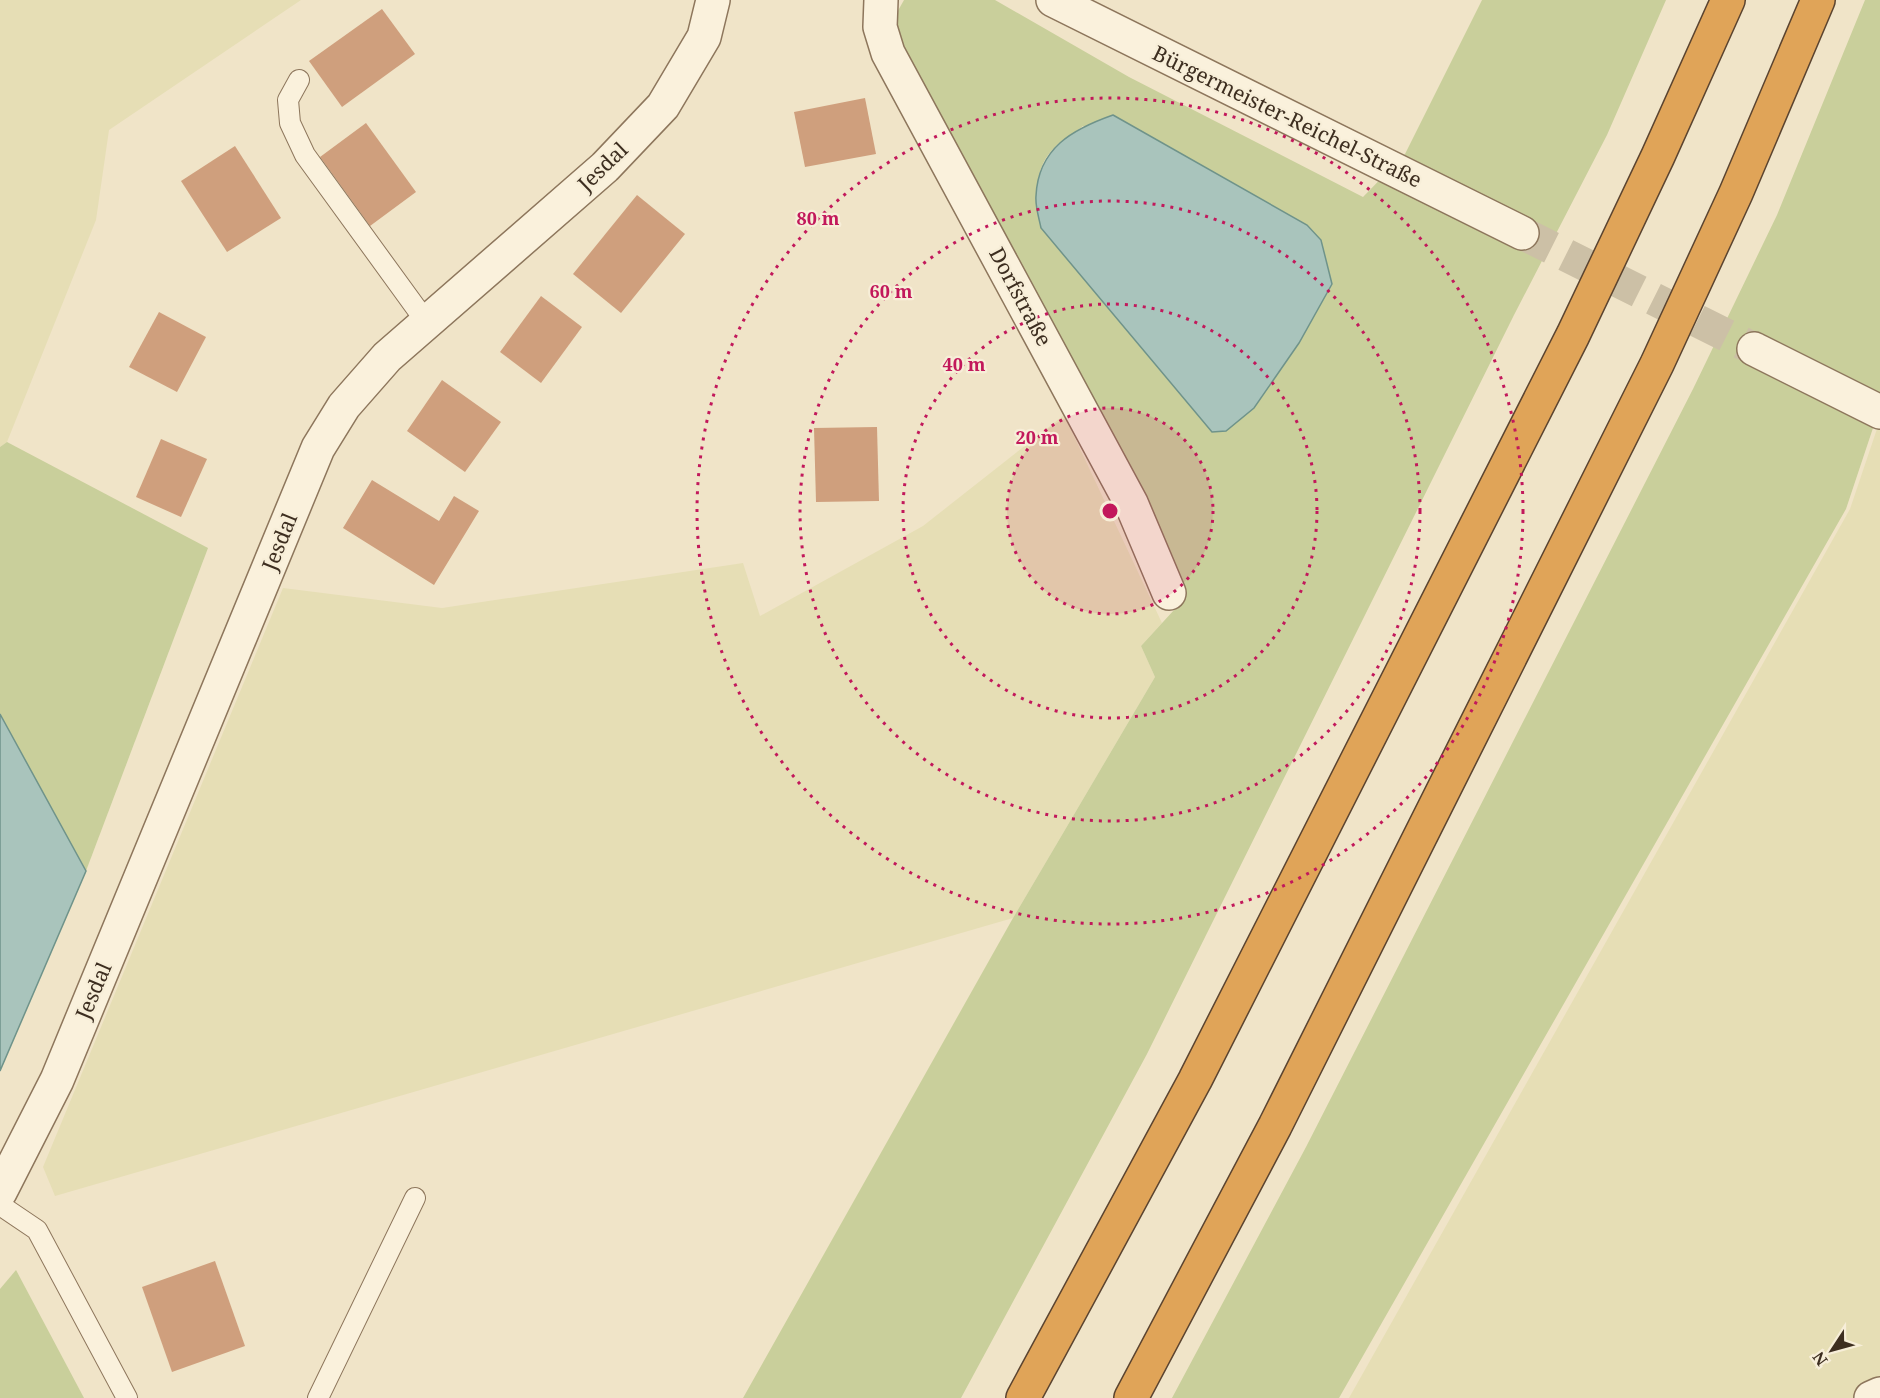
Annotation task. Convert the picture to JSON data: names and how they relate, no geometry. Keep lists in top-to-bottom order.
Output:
{
  "streets": {
    "street": ["Bürgermeister-Reichel-Straße", "Jesdal", "Dorfstraße"]
  },
  "north": "bottom left",
  "rings": [
    "80 m",
    "60 m",
    "40 m",
    "20 m"
  ]
}
